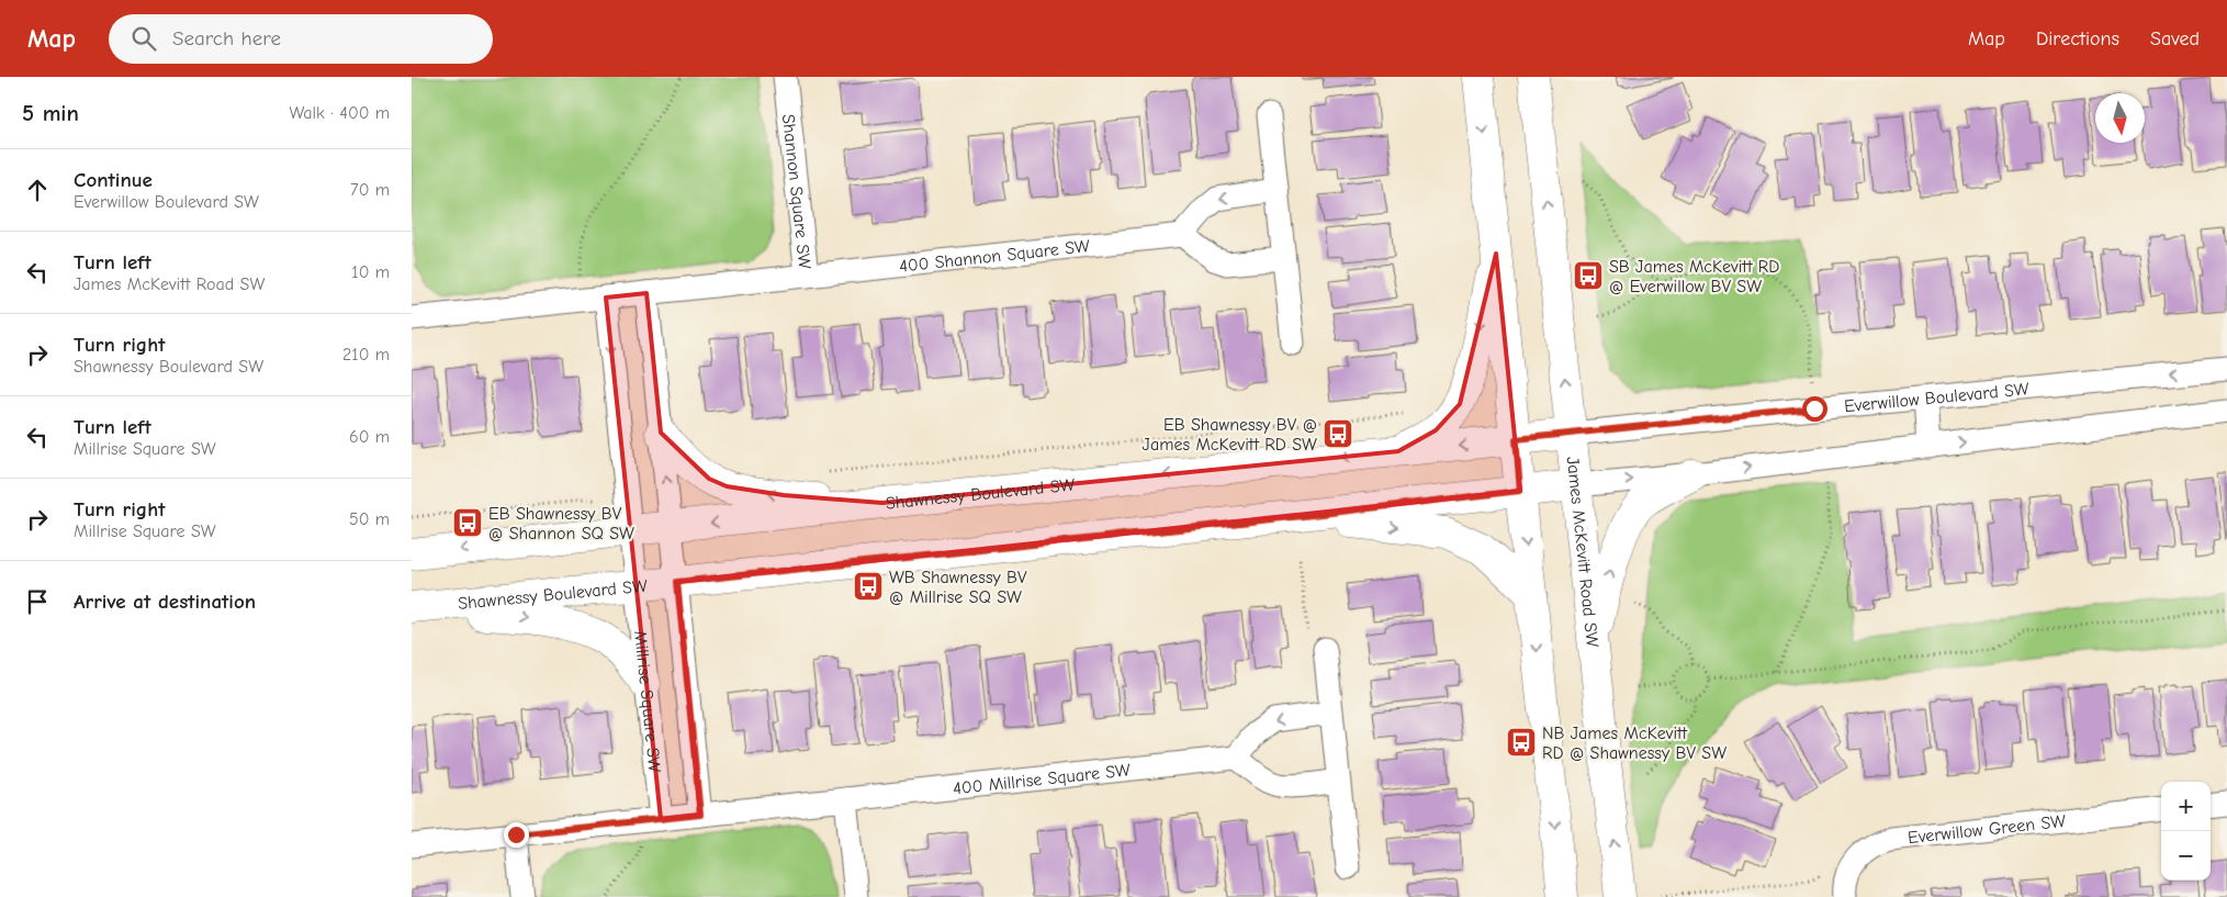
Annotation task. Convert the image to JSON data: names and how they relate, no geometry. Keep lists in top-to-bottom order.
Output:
{
  "streets": {
    "main road": ["Everwillow Boulevard SW", "Shawnessy Boulevard SW", "James McKevitt Road SW"],
    "street": [
      "Shannon Square SW",
      "400 Shannon Square SW",
      "Millrise Square SW",
      "400 Millrise Square SW",
      "Everwillow Green SW"
    ]
  },
  "crossings": [
    ["Shannon Square SW", "400 Shannon Square SW"],
    ["Everwillow Boulevard SW", "Shawnessy Boulevard SW"],
    ["Everwillow Boulevard SW", "James McKevitt Road SW"],
    ["Shawnessy Boulevard SW", "James McKevitt Road SW"],
    ["Shawnessy Boulevard SW", "Millrise Square SW"]
  ],
  "places": {
    "bus stop": [
      "SB James McKevitt RD @ Everwillow BV SW",
      "EB Shawnessy BV @ James McKevitt RD SW",
      "EB Shawnessy BV @ Shannon SQ SW",
      "WB Shawnessy BV @ Millrise SQ SW",
      "NB James McKevitt RD @ Shawnessy BV SW"
    ]
  },
  "north": "bottom",
  "page": {
    "header": "Map",
    "search": "Search here",
    "nav": ["Map", "Directions", "Saved"],
    "heading": ["5 min", "Walk · 400 m"],
    "list": [
      ["Continue", "Everwillow Boulevard SW", "70 m"],
      ["Turn left", "James McKevitt Road SW", "10 m"],
      ["Turn right", "Shawnessy Boulevard SW", "210 m"],
      ["Turn left", "Millrise Square SW", "60 m"],
      ["Turn right", "Millrise Square SW", "50 m"],
      "Arrive at destination"
    ],
    "map_buttons": ["+", "−"]
  }
}
